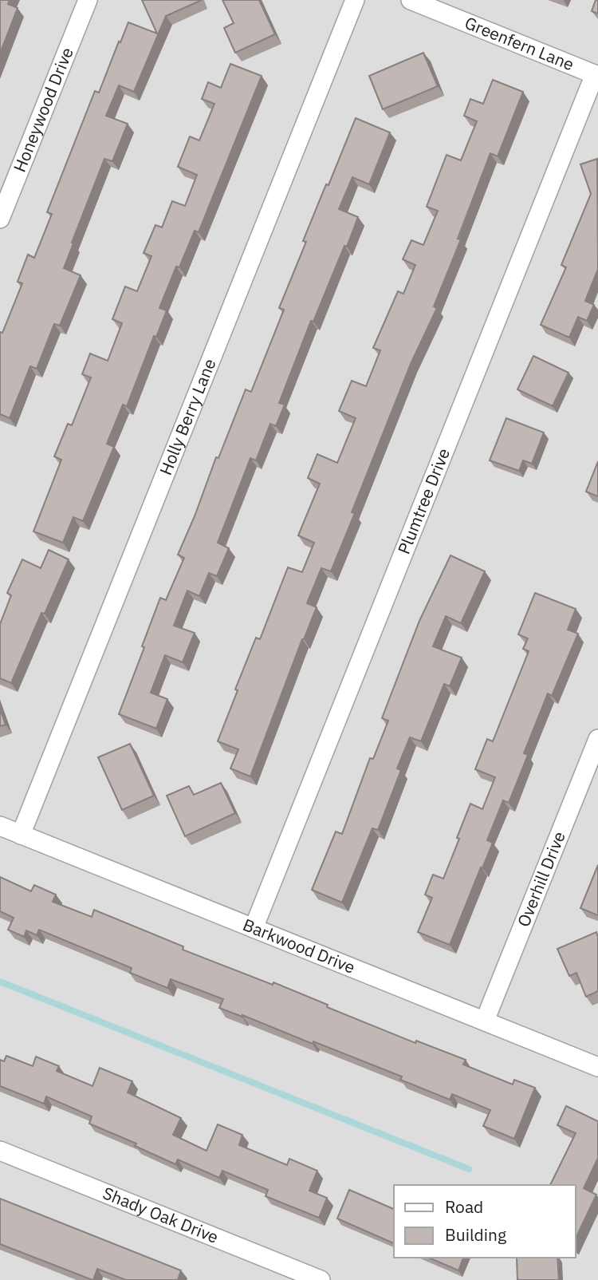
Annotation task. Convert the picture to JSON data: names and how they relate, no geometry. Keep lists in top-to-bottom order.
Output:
{
  "streets": {
    "street": [
      "Greenfern Lane",
      "Honeywood Drive",
      "Holly Berry Lane",
      "Plumtree Drive",
      "Overhill Drive",
      "Barkwood Drive",
      "Shady Oak Drive"
    ]
  },
  "crossings": [
    ["Greenfern Lane", "Plumtree Drive"],
    ["Holly Berry Lane", "Barkwood Drive"],
    ["Plumtree Drive", "Barkwood Drive"],
    ["Overhill Drive", "Barkwood Drive"]
  ],
  "legend": ["Road", "Building"]
}
